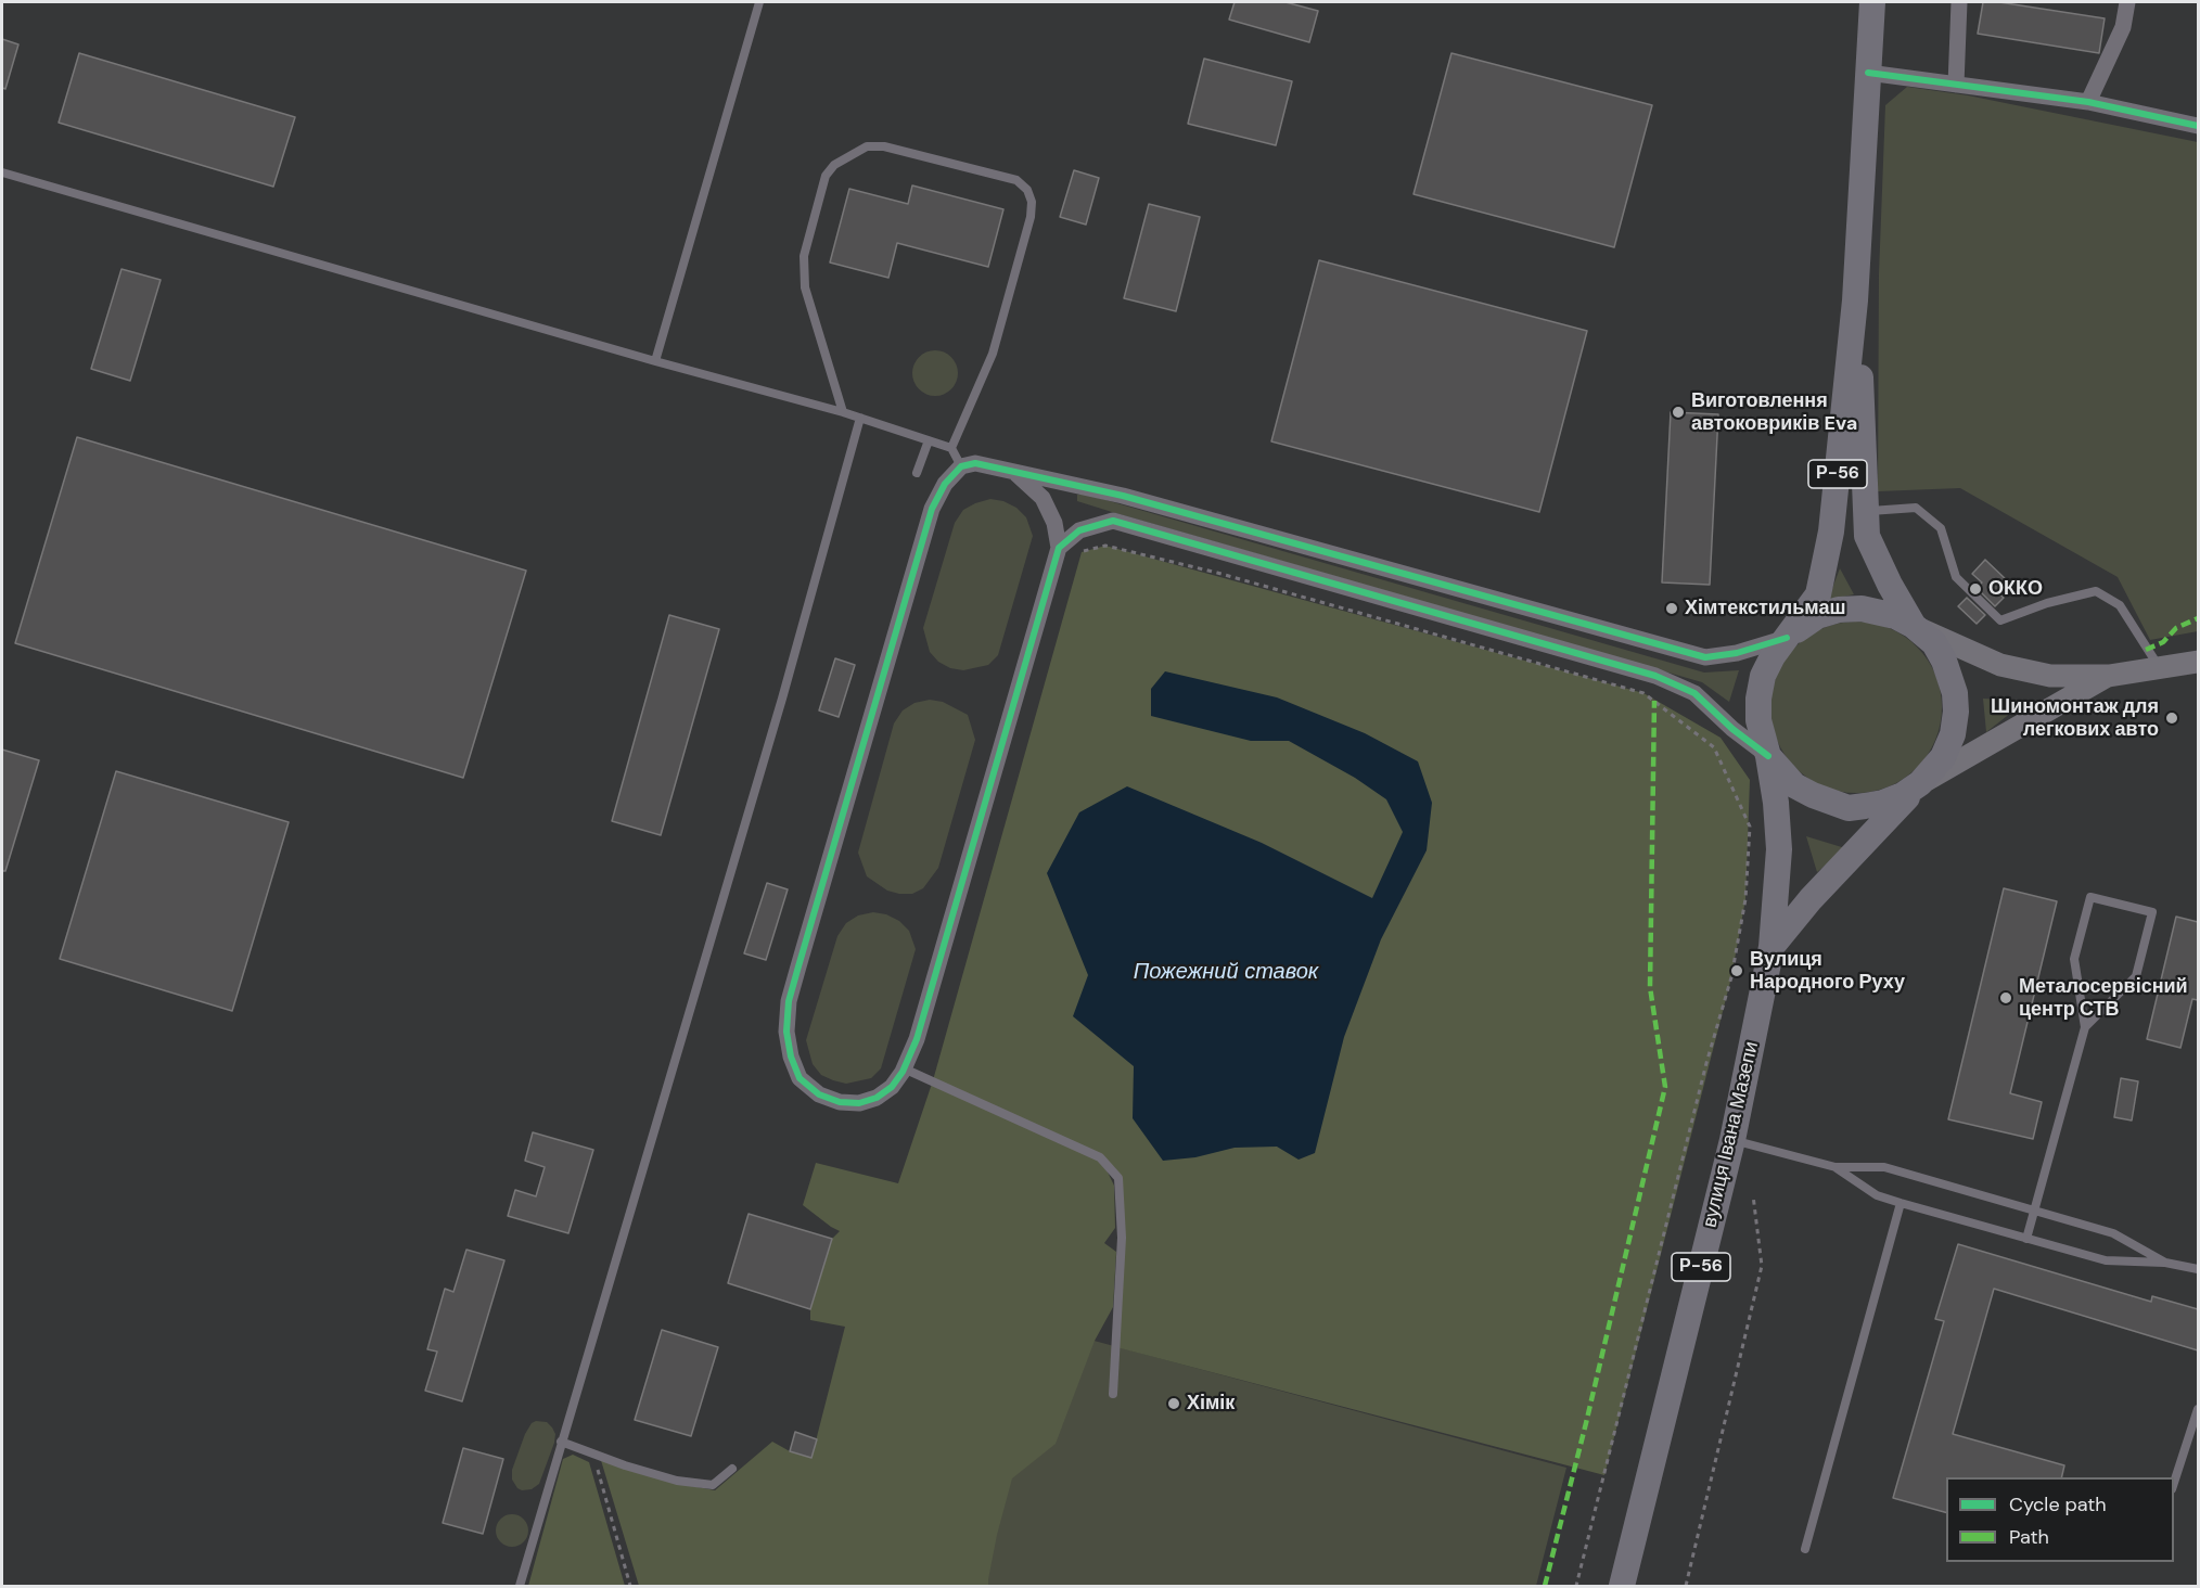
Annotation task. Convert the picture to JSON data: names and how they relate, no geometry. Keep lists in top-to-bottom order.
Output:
{
  "streets": {
    "main road": ["Р-56", "вулиця Івана Мазепи"]
  },
  "crossings": [
    ["Р-56", "вулиця Івана Мазепи"]
  ],
  "water": ["Пожежний ставок"],
  "places": [
    "Виготовлення автоковриків Eva",
    "ОККО",
    "Хімтекстильмаш",
    "Шиномонтаж для легкових авто",
    "Вулиця Народного Руху",
    "Металосервісний центр СТВ",
    "Хімік"
  ],
  "legend": ["Cycle path", "Path"]
}
